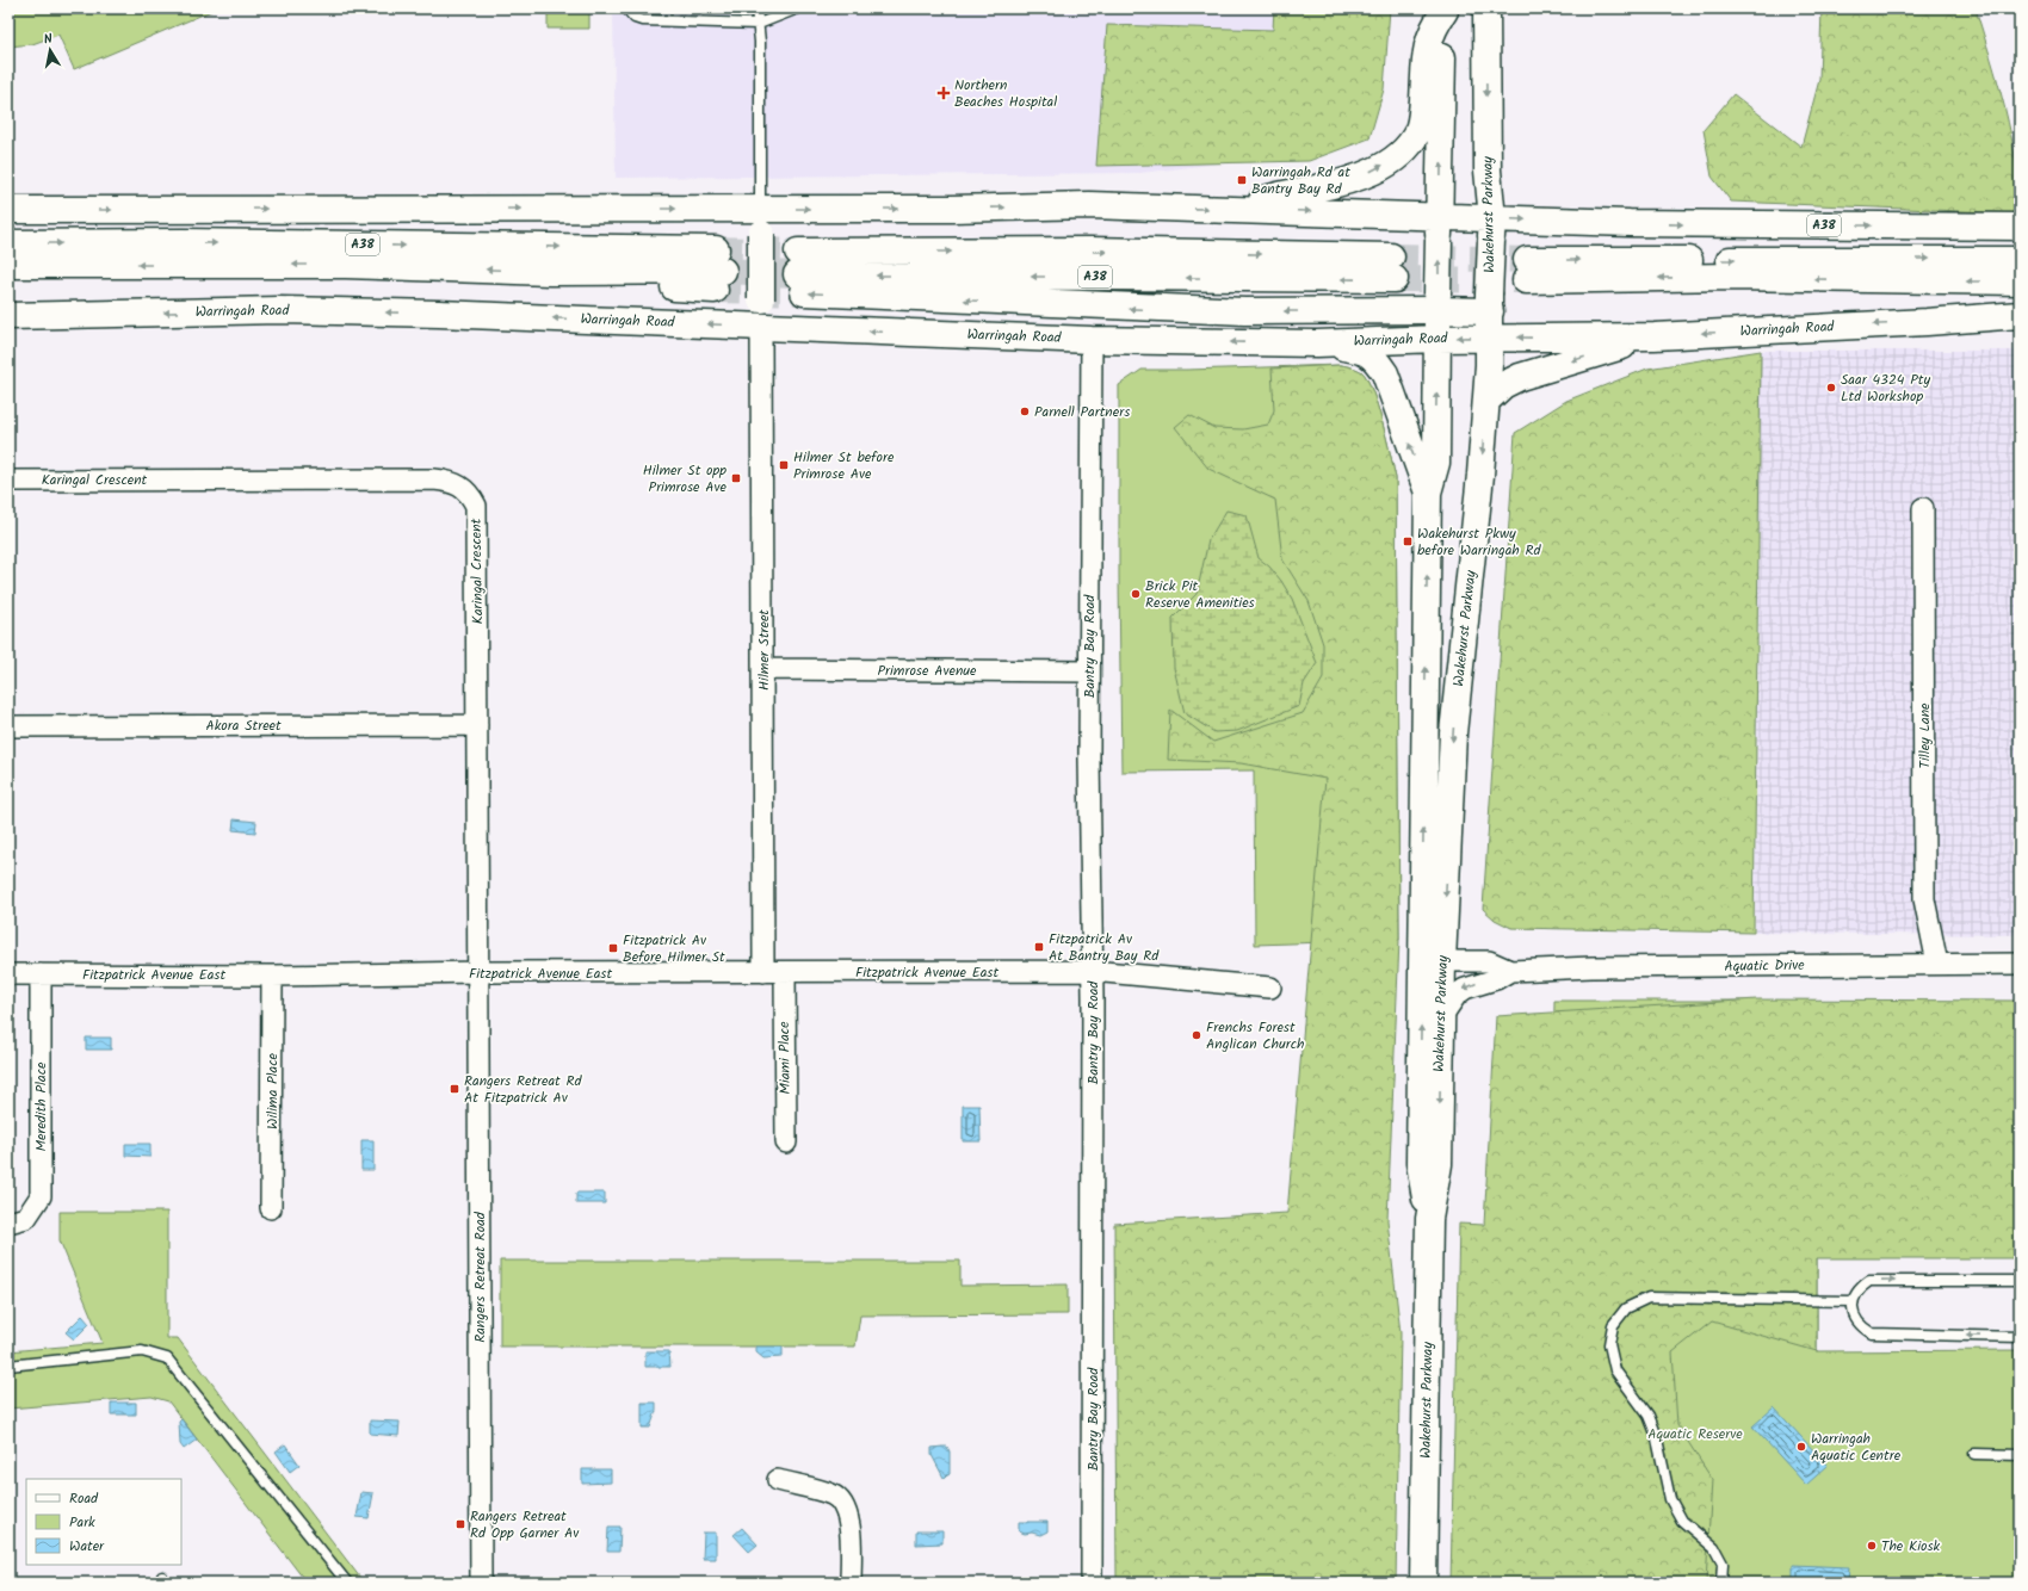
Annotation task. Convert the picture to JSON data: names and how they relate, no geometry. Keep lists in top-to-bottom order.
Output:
{
  "streets": {
    "main road": ["Wakehurst Parkway", "A38", "Warringah Road"],
    "street": [
      "Karingal Crescent",
      "Bantry Bay Road",
      "Hilmer Street",
      "Primrose Avenue",
      "Akora Street",
      "Tilley Lane",
      "Aquatic Drive",
      "Fitzpatrick Avenue East",
      "Miami Place",
      "Wilima Place",
      "Meredith Place",
      "Rangers Retreat Road"
    ]
  },
  "crossings": [
    ["Wakehurst Parkway", "A38"],
    ["Wakehurst Parkway", "Warringah Road"],
    ["Wakehurst Parkway", "Aquatic Drive"],
    ["Warringah Road", "Bantry Bay Road"],
    ["Warringah Road", "Hilmer Street"],
    ["Karingal Crescent", "Akora Street"],
    ["Karingal Crescent", "Fitzpatrick Avenue East"],
    ["Karingal Crescent", "Rangers Retreat Road"],
    ["Bantry Bay Road", "Primrose Avenue"],
    ["Bantry Bay Road", "Fitzpatrick Avenue East"],
    ["Hilmer Street", "Primrose Avenue"],
    ["Hilmer Street", "Fitzpatrick Avenue East"],
    ["Tilley Lane", "Aquatic Drive"],
    ["Fitzpatrick Avenue East", "Miami Place"],
    ["Fitzpatrick Avenue East", "Wilima Place"],
    ["Fitzpatrick Avenue East", "Meredith Place"],
    ["Fitzpatrick Avenue East", "Rangers Retreat Road"]
  ],
  "parks": ["Aquatic Reserve"],
  "places": {
    "health": ["Northern Beaches Hospital"],
    "transit": [
      "Warringah Rd at Bantry Bay Rd",
      "Hilmer St before Primrose Ave",
      "Hilmer St opp Primrose Ave",
      "Wakehurst Pkwy before Warringah Rd",
      "Fitzpatrick Av At Bantry Bay Rd",
      "Fitzpatrick Av Before Hilmer St",
      "Rangers Retreat Rd At Fitzpatrick Av",
      "Rangers Retreat Rd Opp Garner Av"
    ],
    "other": [
      "Saar 4324 Pty Ltd Workshop",
      "Parnell Partners",
      "Brick Pit Reserve Amenities",
      "Frenchs Forest Anglican Church",
      "Warringah Aquatic Centre",
      "The Kiosk"
    ]
  },
  "legend": ["Road", "Park", "Water"],
  "north": "top"
}
